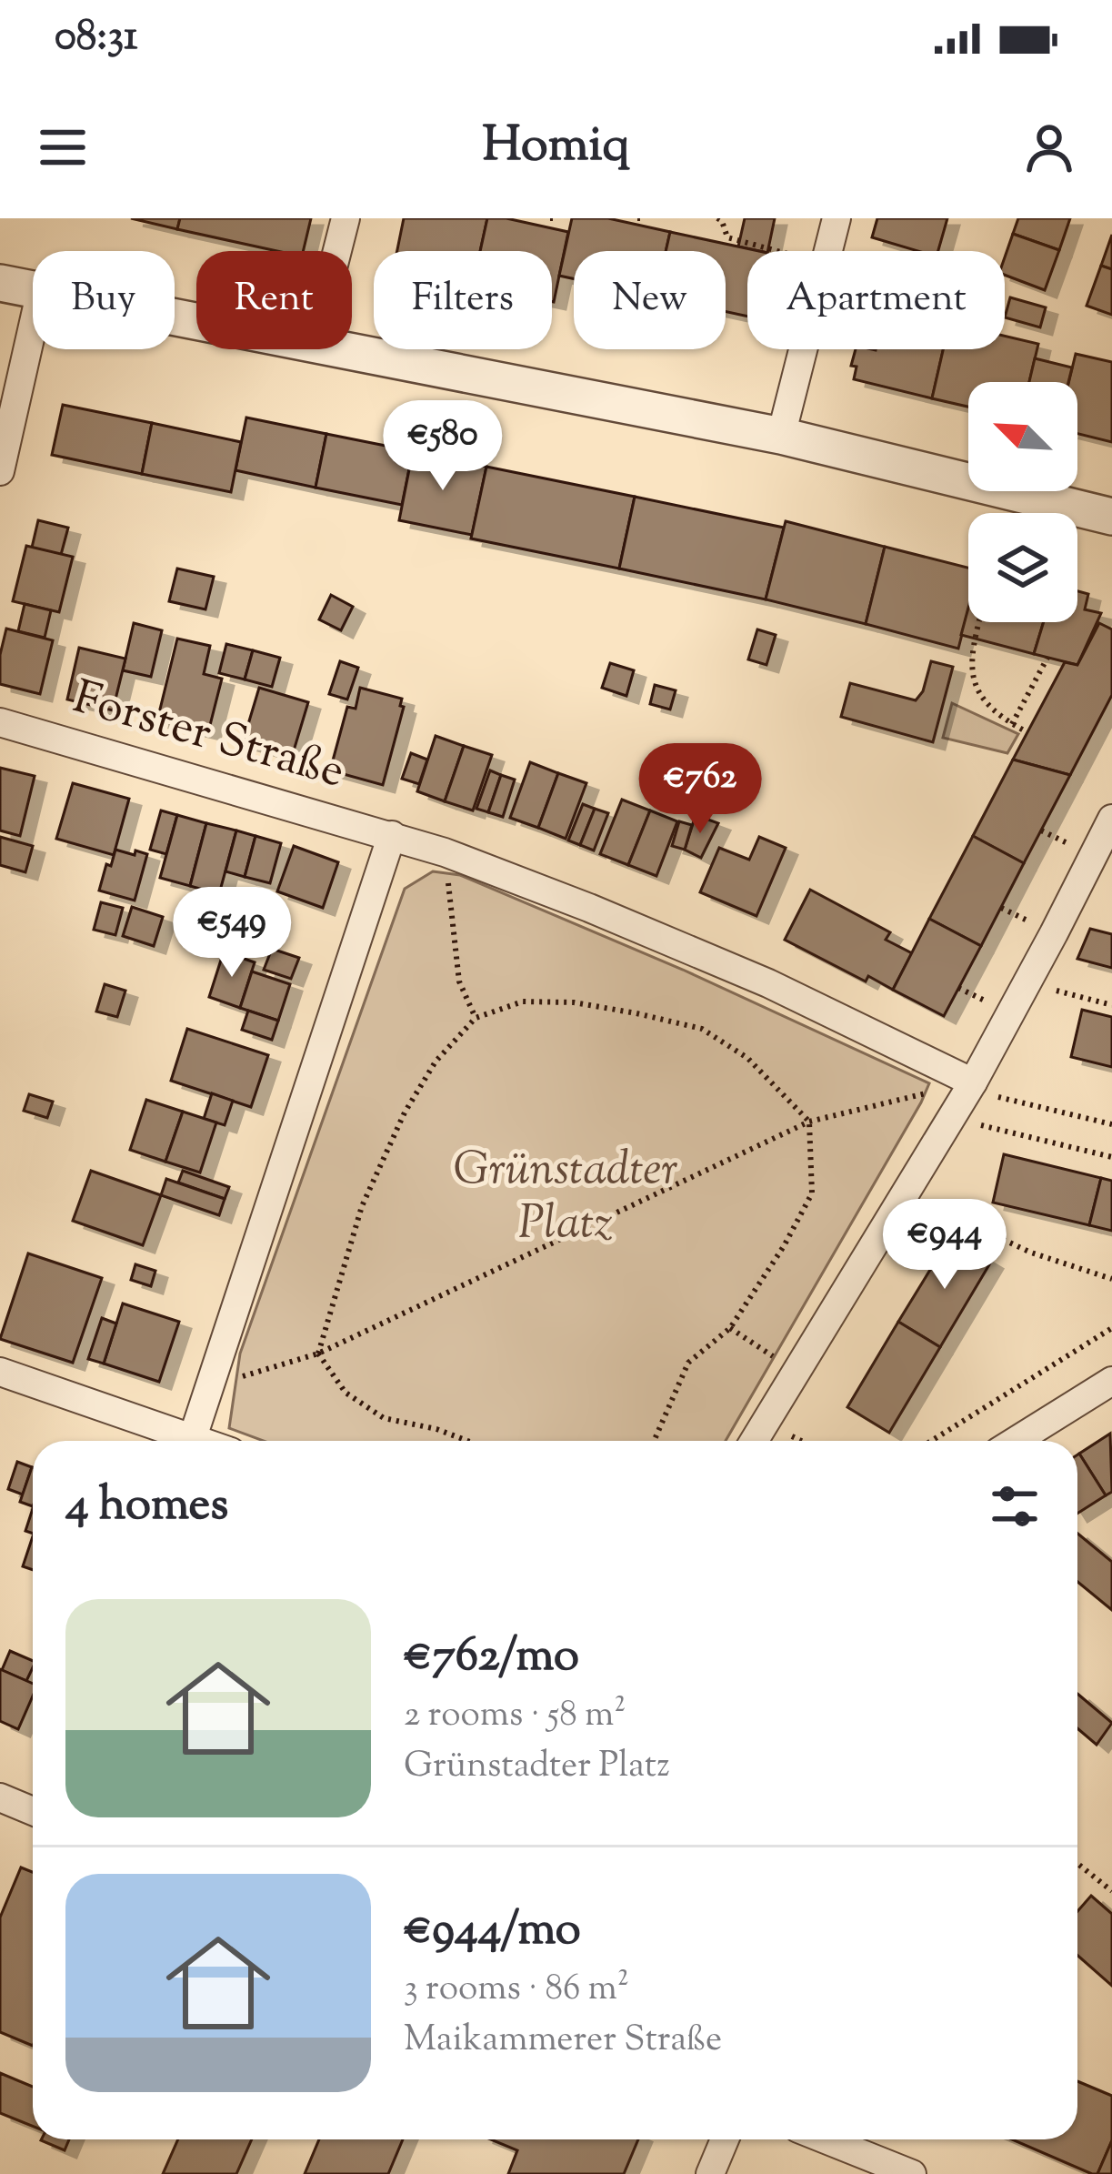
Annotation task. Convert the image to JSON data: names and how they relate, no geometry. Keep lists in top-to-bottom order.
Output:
{
  "streets": {
    "street": ["Forster Straße"]
  },
  "parks": ["Grünstadter Platz"],
  "north": "top left",
  "page": {
    "status": "08:31",
    "header": "Homiq",
    "chip": [
      "Buy",
      "Rent",
      "Filters",
      "New",
      "Apartment"
    ],
    "price": [
      "€580",
      "€762",
      "€549",
      "€944"
    ],
    "heading": "4 homes",
    "list": [
      {
        "name": "€762/mo",
        "note": "2 rooms · 58 m² · Grünstadter Platz"
      },
      {
        "name": "€944/mo",
        "note": "3 rooms · 86 m² · Maikammerer Straße"
      }
    ]
  }
}
